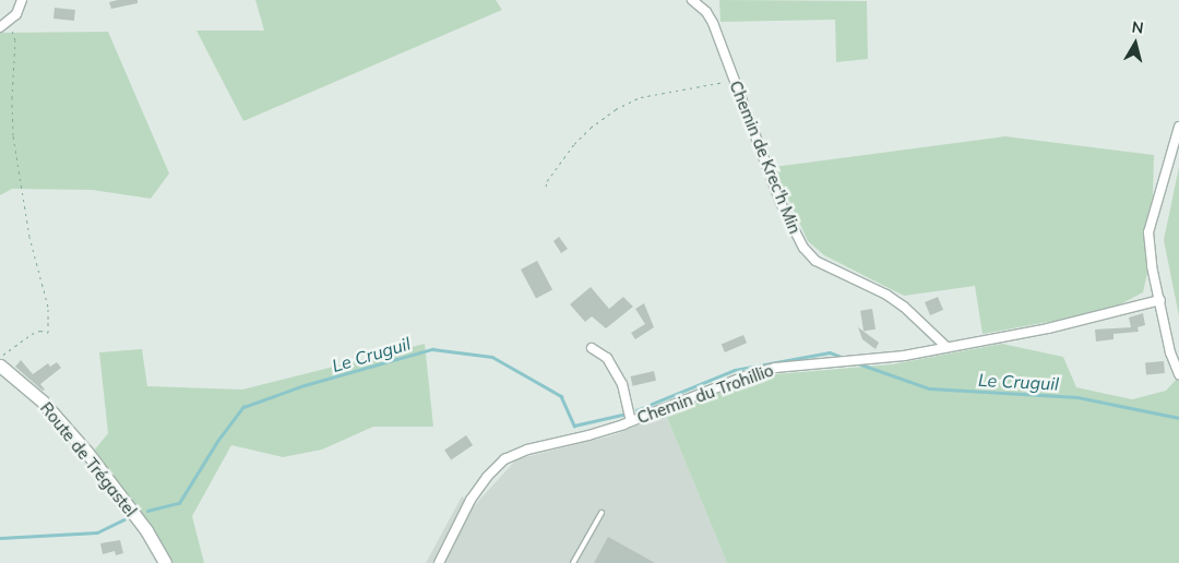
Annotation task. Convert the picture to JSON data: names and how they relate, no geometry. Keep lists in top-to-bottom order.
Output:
{
  "streets": {
    "main road": ["Route de Trégastel"],
    "street": ["Chemin de Krec'h Min", "Chemin du Trohillio"]
  },
  "crossings": [
    ["Chemin de Krec'h Min", "Chemin du Trohillio"]
  ],
  "water": ["Le Cruguil"],
  "north": "top"
}
